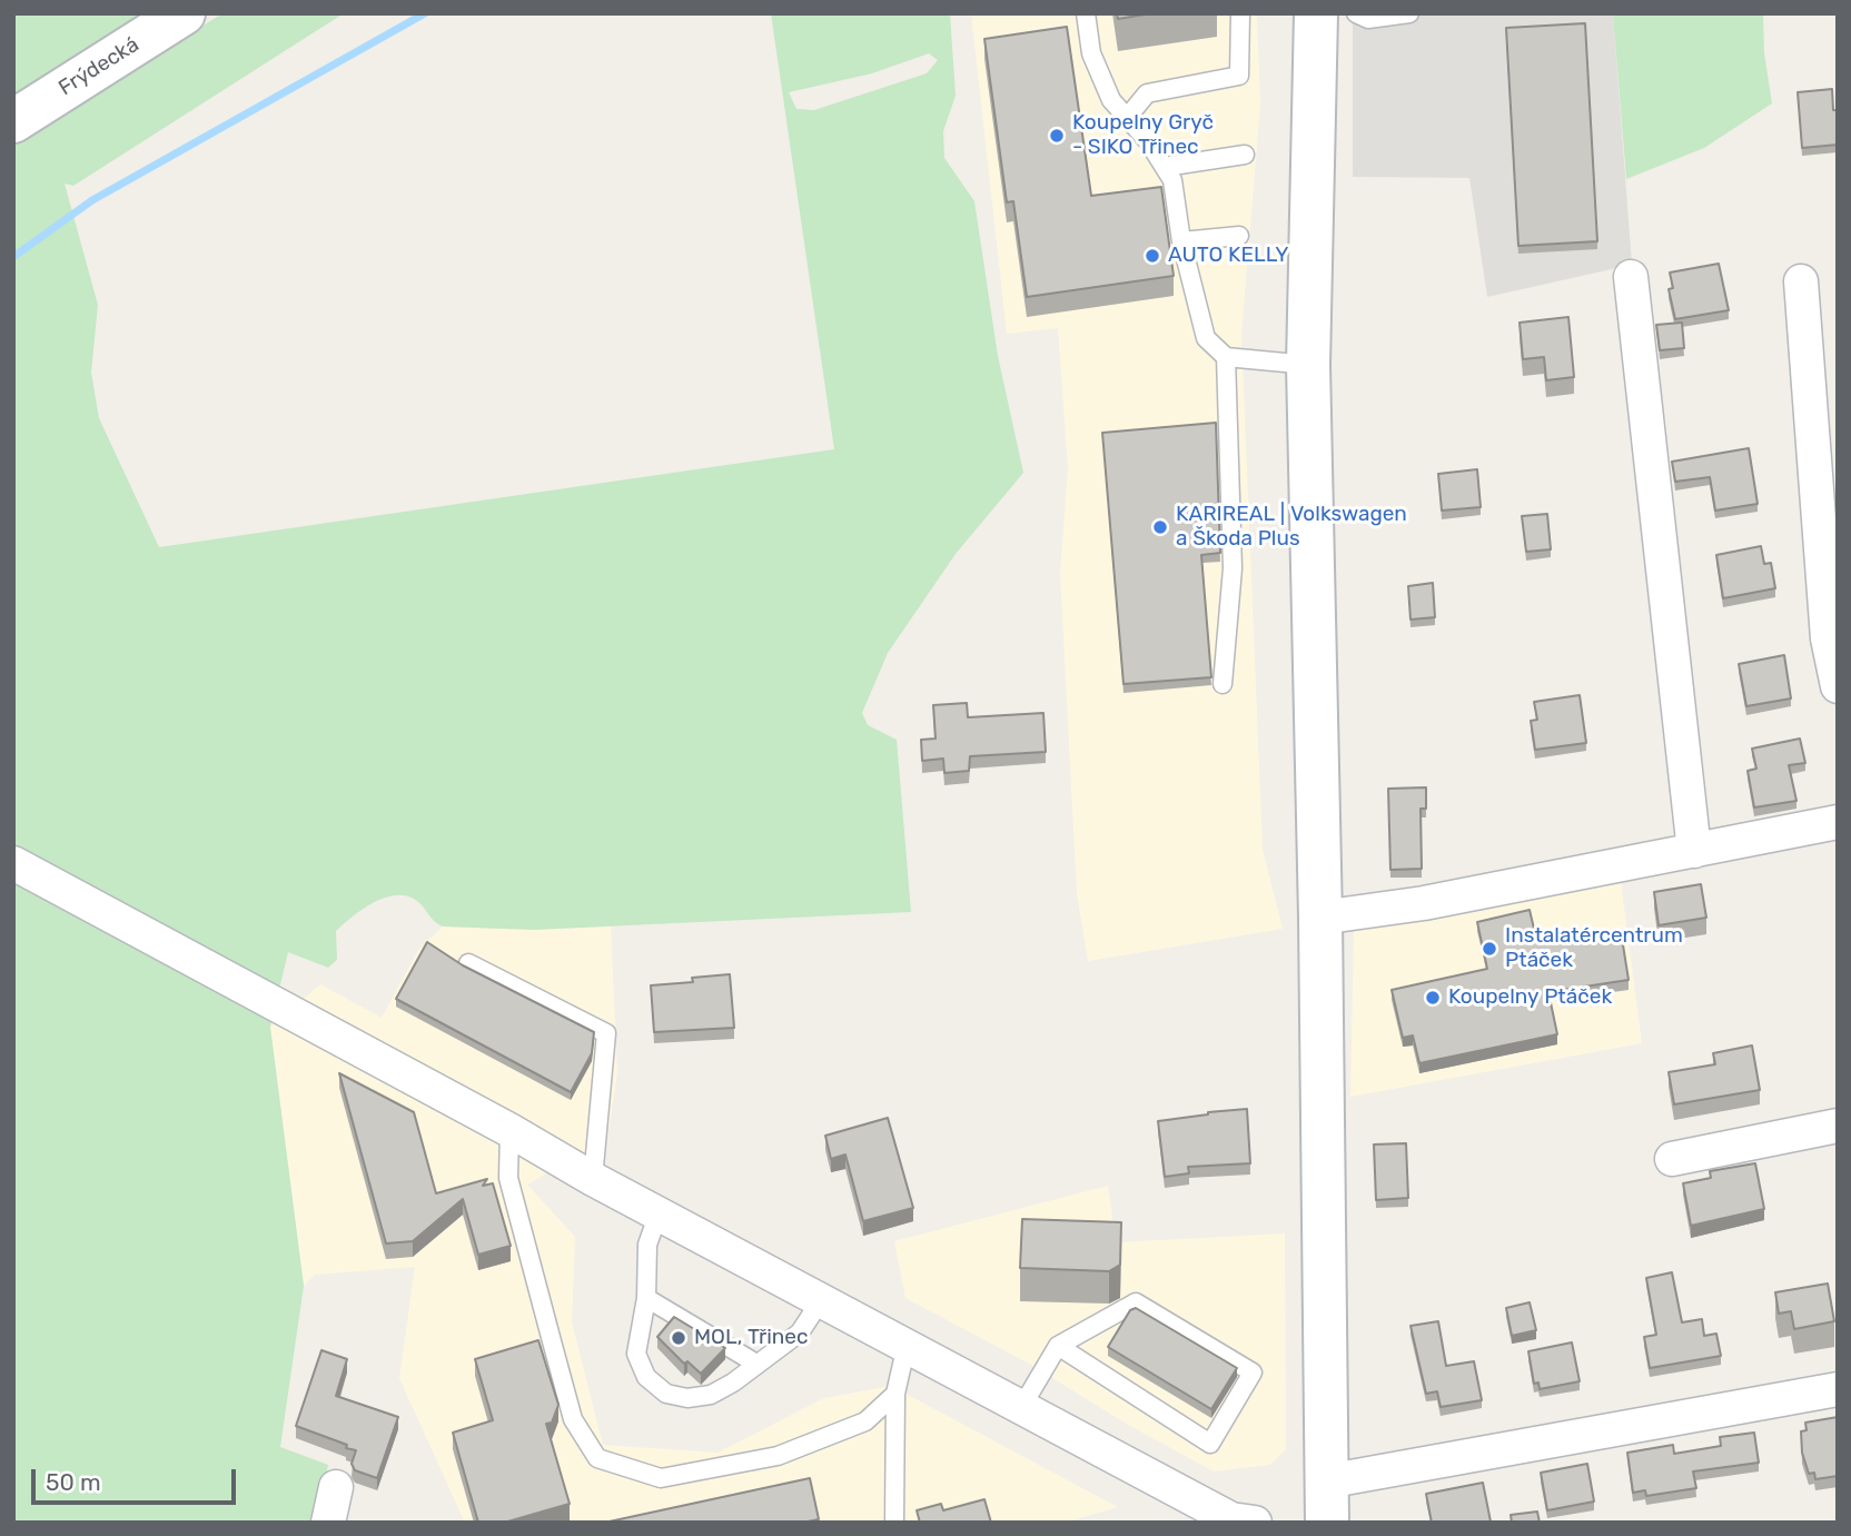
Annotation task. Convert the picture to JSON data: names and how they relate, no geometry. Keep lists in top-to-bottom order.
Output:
{
  "streets": {
    "main road": ["Frýdecká"]
  },
  "places": [
    "Koupelny Gryč - SIKO Třinec",
    "AUTO KELLY",
    "KARIREAL | Volkswagen a Škoda Plus",
    "Instalatércentrum Ptáček",
    "Koupelny Ptáček",
    "MOL, Třinec"
  ],
  "scale_bar": "50 m"
}
